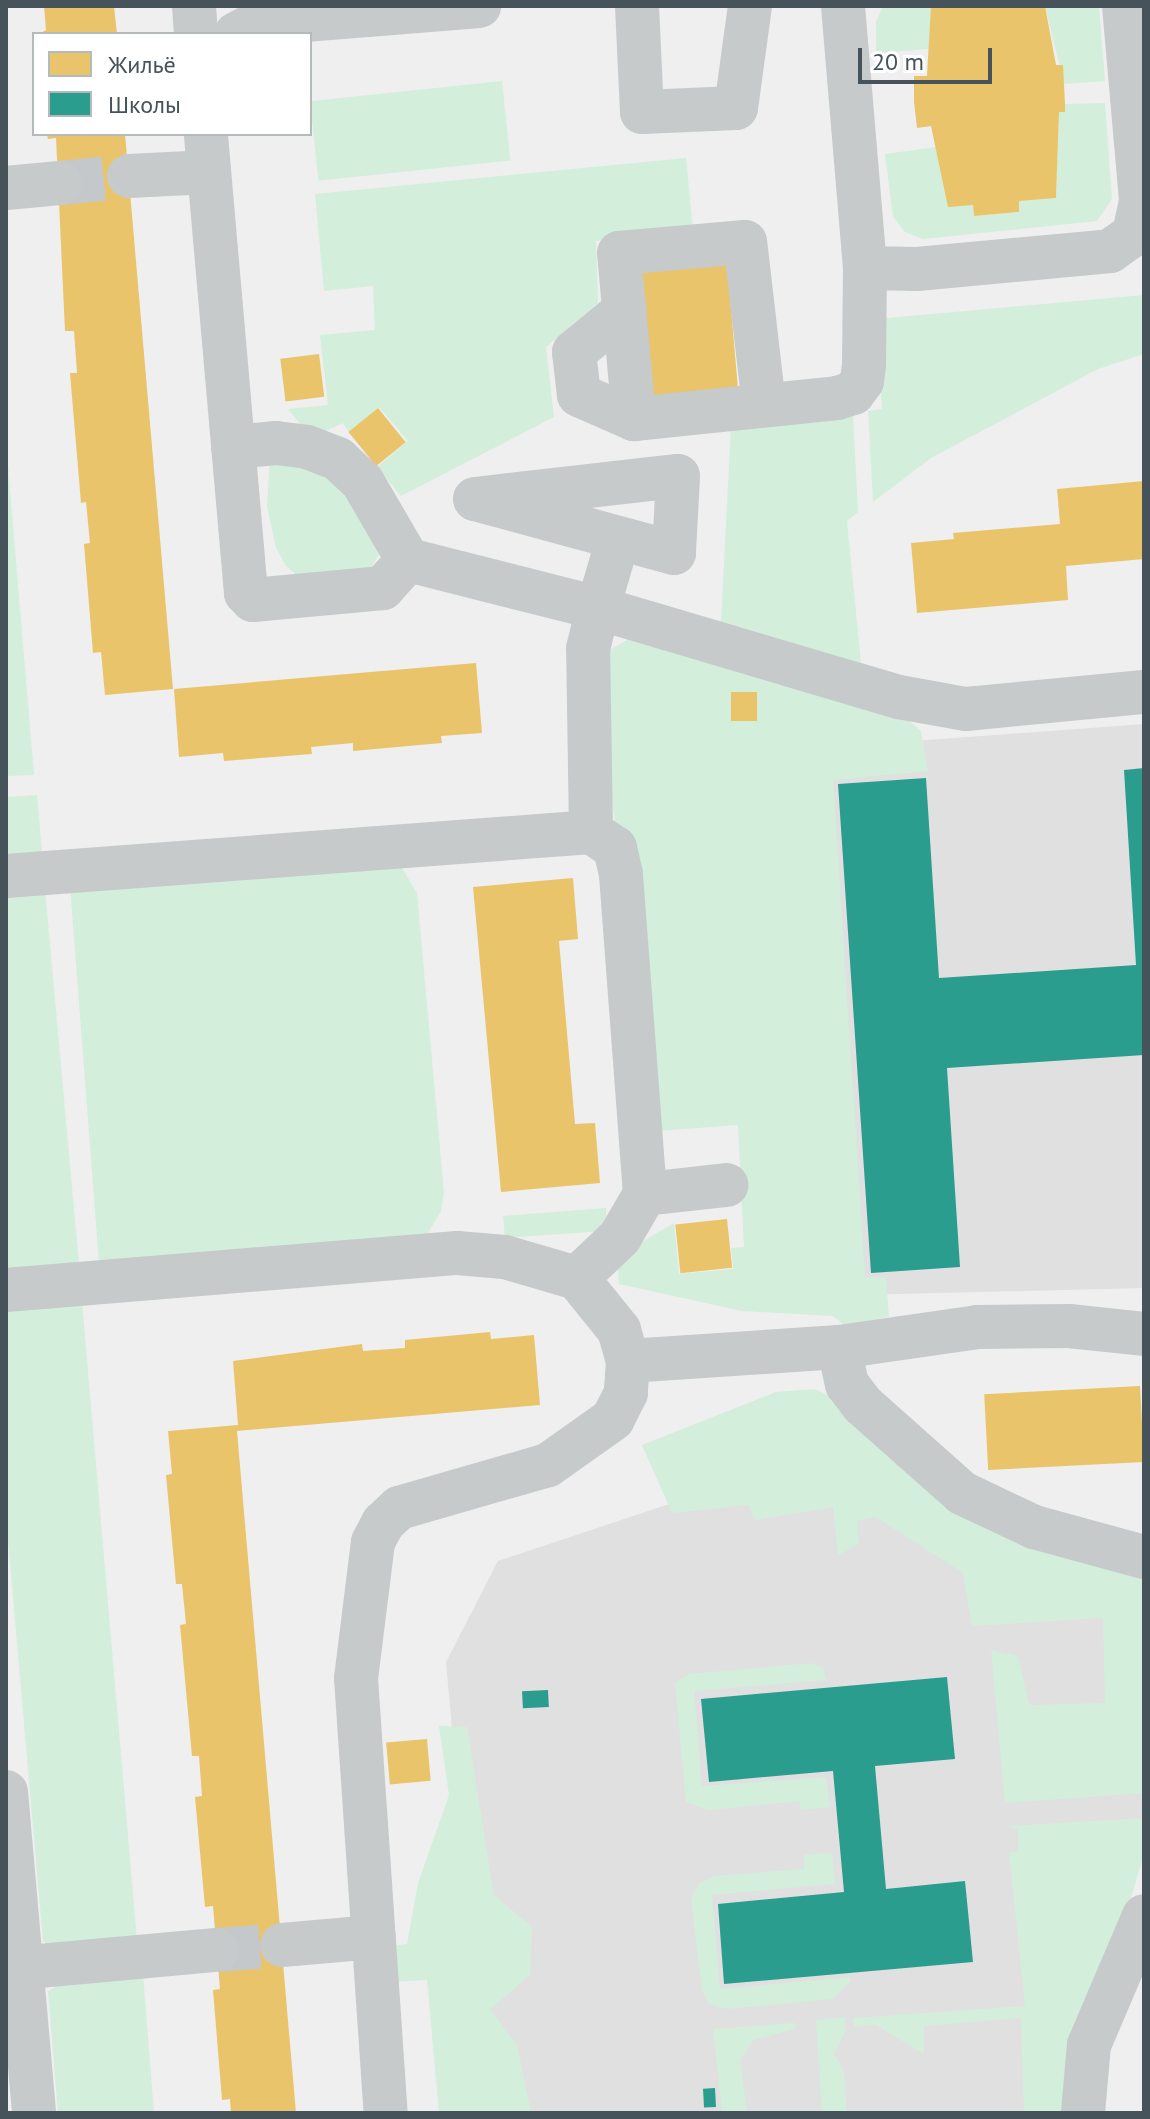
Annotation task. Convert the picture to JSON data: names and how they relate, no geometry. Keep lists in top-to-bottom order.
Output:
{
  "legend": ["Жильё", "Школы"],
  "scale_bar": "20 m"
}
